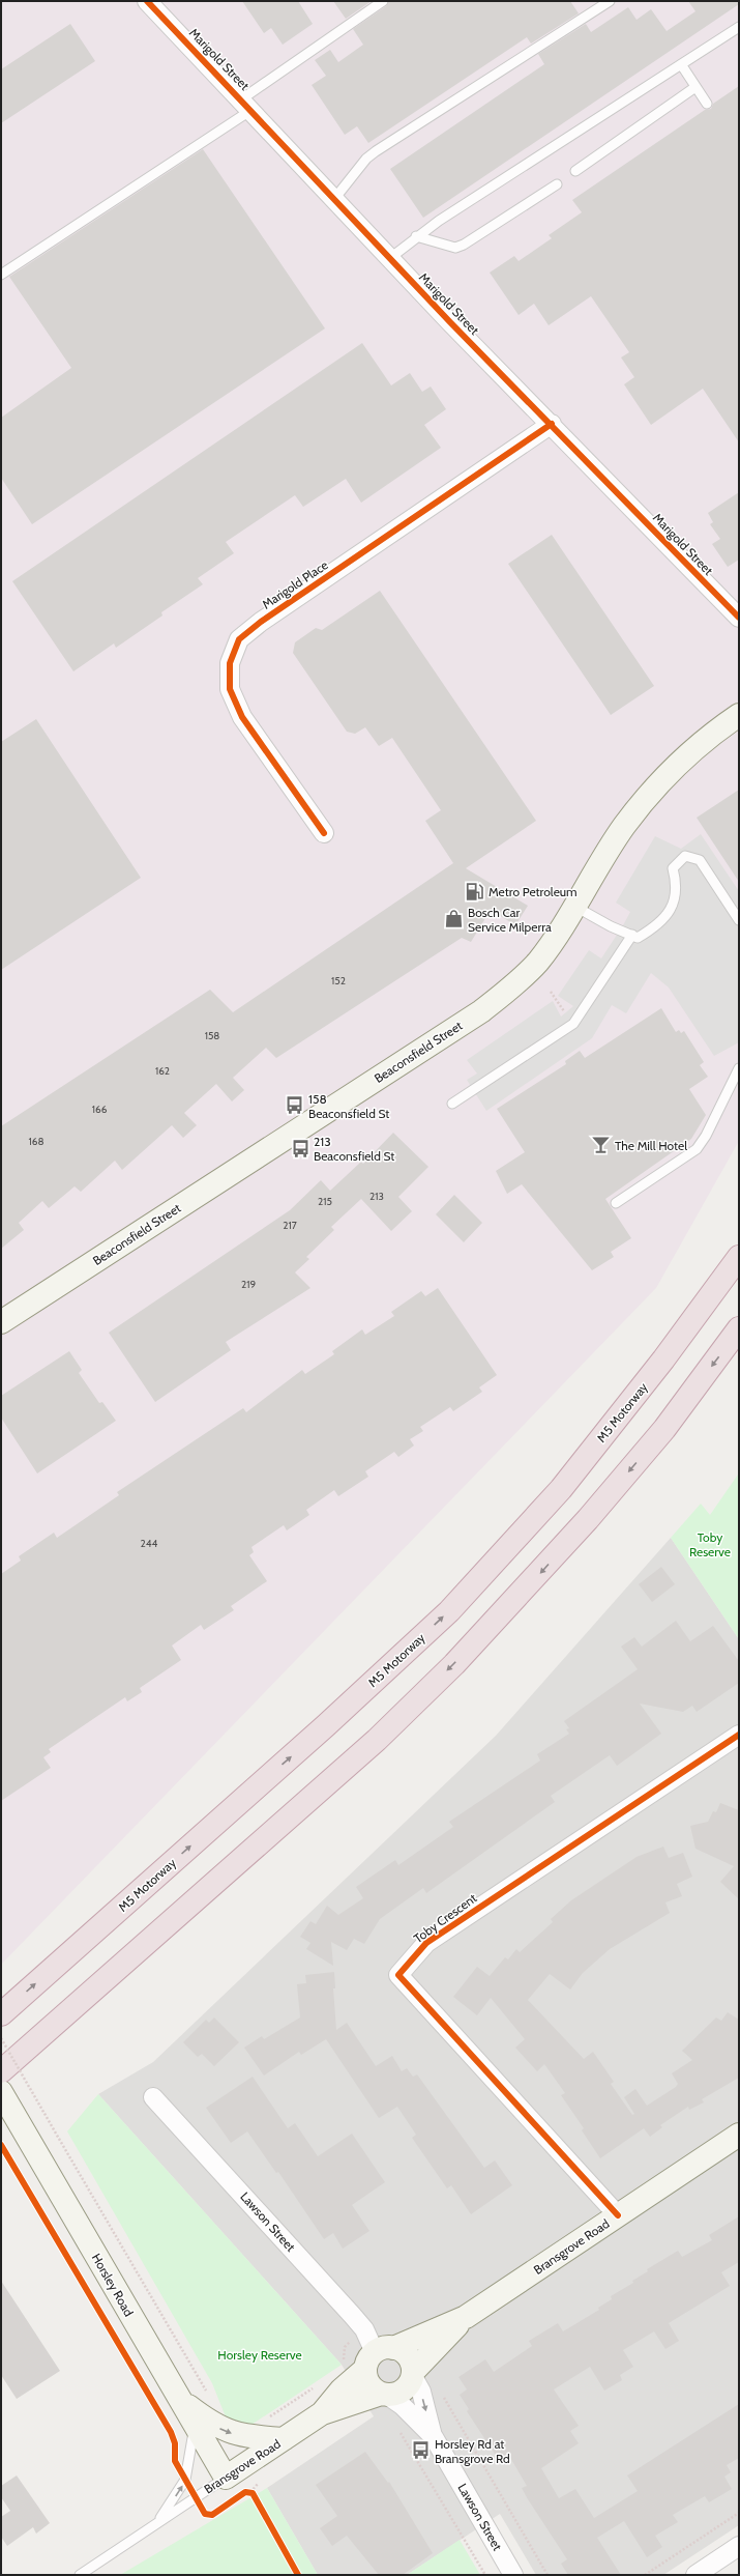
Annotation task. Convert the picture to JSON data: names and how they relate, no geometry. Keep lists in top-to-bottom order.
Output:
{
  "streets": {
    "highway": ["M5 Motorway"],
    "main road": ["Beaconsfield Street", "Bransgrove Road", "Horsley Road"],
    "street": [
      "Marigold Street",
      "Marigold Place",
      "Toby Crescent",
      "Lawson Street"
    ]
  },
  "crossings": [
    ["Marigold Street", "Marigold Place"],
    ["Toby Crescent", "Bransgrove Road"],
    ["Lawson Street", "Bransgrove Road"],
    ["Bransgrove Road", "Horsley Road"]
  ],
  "parks": ["Toby Reserve", "Horsley Reserve"],
  "places": {
    "fuel station": ["Metro Petroleum"],
    "shop": ["Bosch Car Service Milperra"],
    "bus stop": ["158 Beaconsfield St", "213 Beaconsfield St", "Horsley Rd at Bransgrove Rd"],
    "bar": ["The Mill Hotel"]
  },
  "house_numbers": [
    "152",
    "158",
    "162",
    "166",
    "168",
    "213",
    "215",
    "217",
    "219",
    "244"
  ]
}
